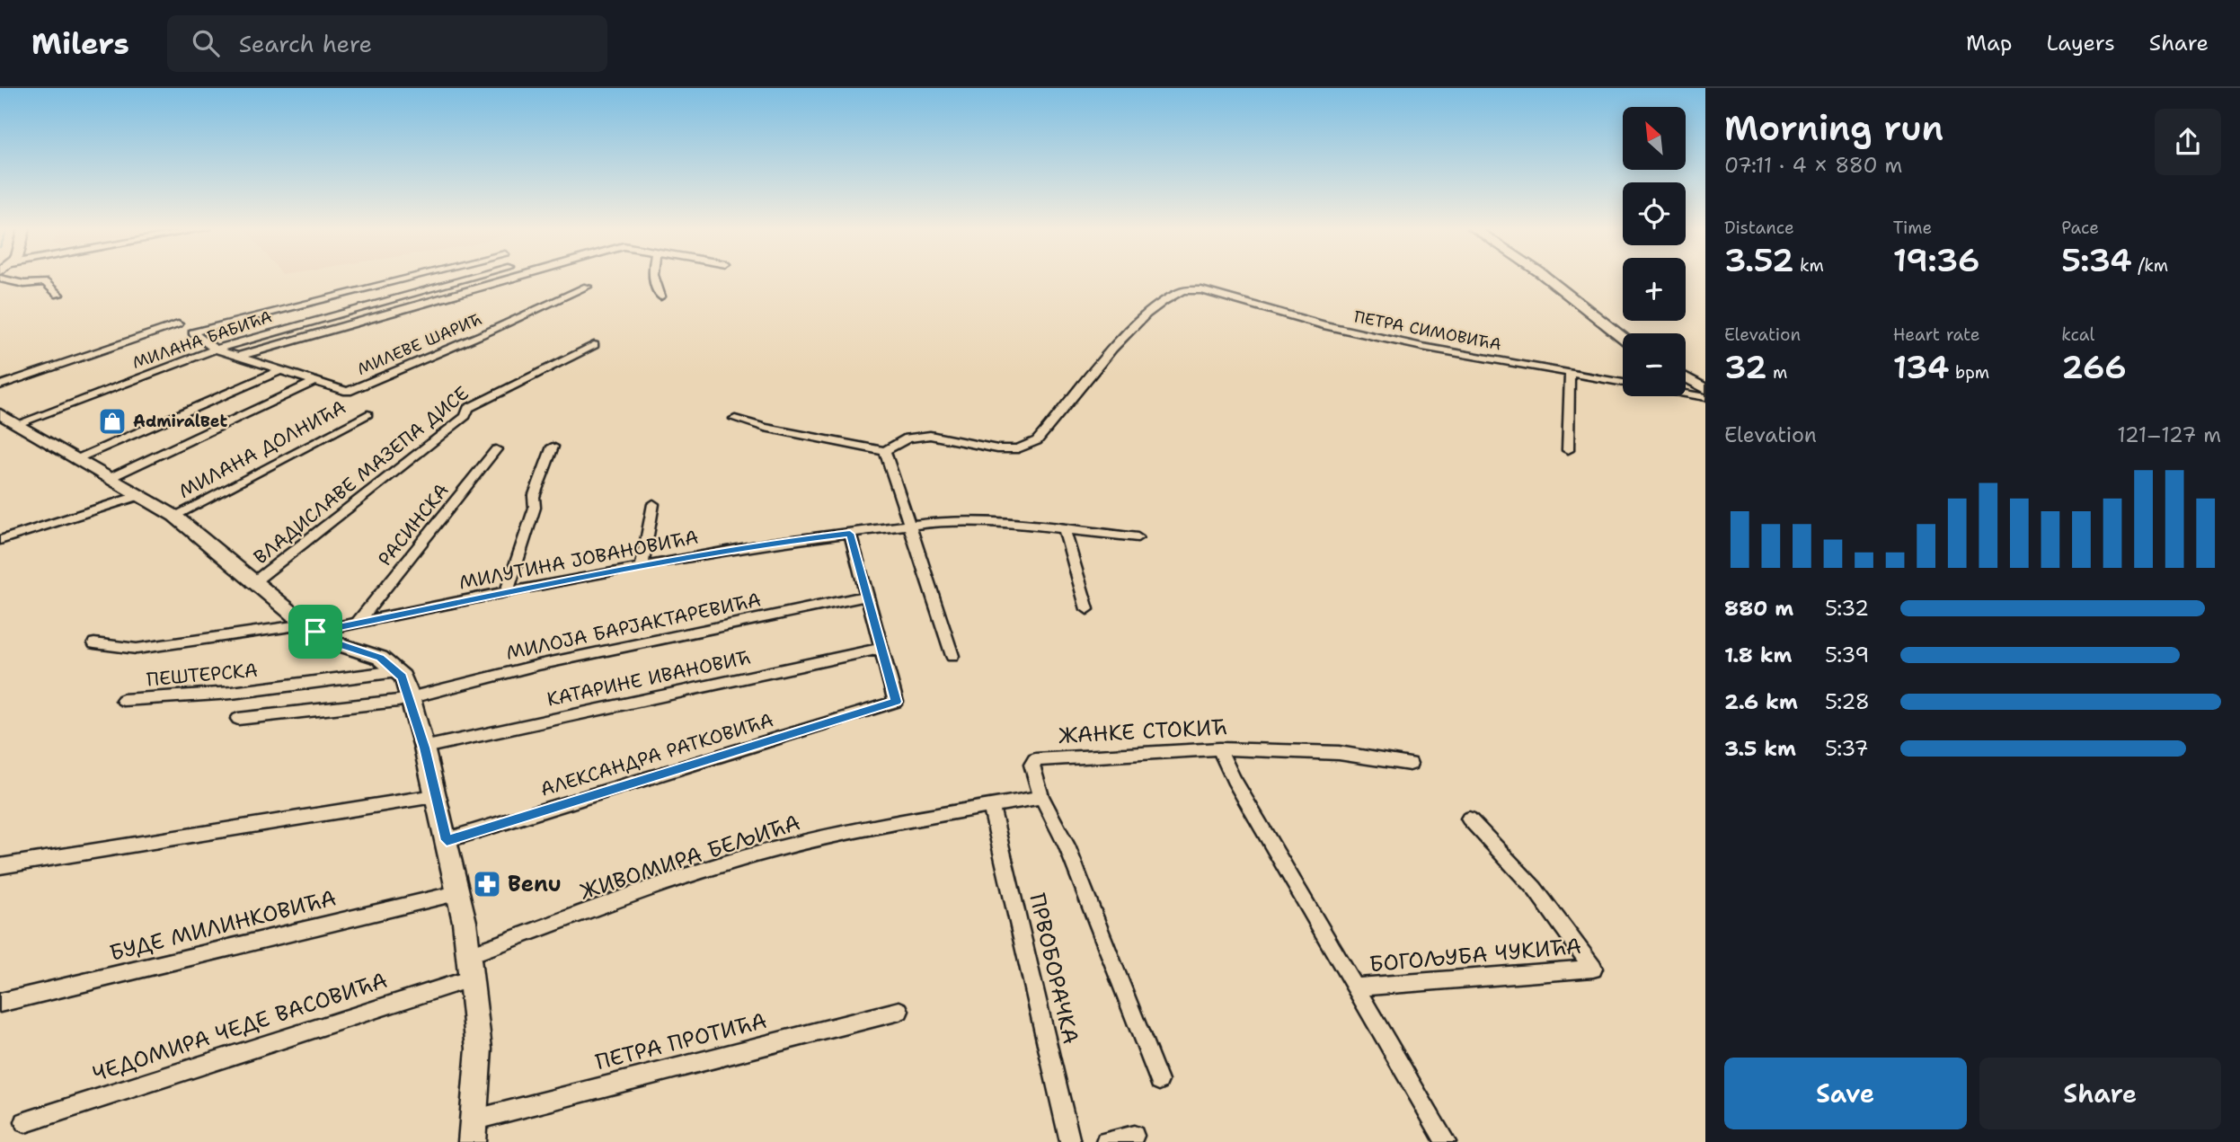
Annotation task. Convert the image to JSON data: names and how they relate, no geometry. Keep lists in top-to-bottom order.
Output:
{
  "streets": {
    "street": [
      "ПЕТРА СИМОВИЋА",
      "МИЛАНА БАБИЋА",
      "МИЛЕВЕ ШАРИЋ",
      "МИЛАНА ДОЛНИЋА",
      "ВЛАДИСЛАВЕ МАЗЕПА ДИСЕ",
      "РАСИНСКА",
      "МИЛУТИНА ЈОВАНОВИЋА",
      "МИЛОЈА БАРЈАКТАРЕВИЋА",
      "ПЕШТЕРСКА",
      "КАТАРИНЕ ИВАНОВИЋ",
      "ЖАНКЕ СТОКИЋ",
      "АЛЕКСАНДРА РАТКОВИЋА",
      "ЖИВОМИРА БЕЉИЋА",
      "БУДЕ МИЛИНКОВИЋА",
      "БОГОЉУБА ЧУКИЋА",
      "ПРВОБОРАЧКА",
      "ЧЕДОМИРА ЧЕДЕ ВАСОВИЋА",
      "ПЕТРА ПРОТИЋА"
    ]
  },
  "crossings": [
    ["МИЛАНА БАБИЋА", "МИЛЕВЕ ШАРИЋ"],
    ["РАСИНСКА", "МИЛУТИНА ЈОВАНОВИЋА"],
    ["КАТАРИНЕ ИВАНОВИЋ", "АЛЕКСАНДРА РАТКОВИЋА"],
    ["ЖАНКЕ СТОКИЋ", "ЖИВОМИРА БЕЉИЋА"],
    ["ЖАНКЕ СТОКИЋ", "БОГОЉУБА ЧУКИЋА"],
    ["ЖИВОМИРА БЕЉИЋА", "ПРВОБОРАЧКА"]
  ],
  "places": {
    "shop": ["AdmiralBet"],
    "pharmacy": ["Benu"]
  },
  "north": "top left",
  "page": {
    "header": "Milers",
    "search": "Search here",
    "nav": ["Map", "Layers", "Share"],
    "heading": ["Morning run", "07:11 · 4 × 880 m"],
    "map_buttons": ["+", "−"],
    "stats": [
      ["Distance", "3.52 km"],
      ["Time", "19:36"],
      ["Pace", "5:34 /km"],
      ["Elevation", "32 m"],
      ["Heart rate", "134 bpm"],
      ["kcal", "266"]
    ],
    "chart": ["Elevation", "121–127 m"],
    "list": [
      {
        "name": "880 m",
        "note": "5:32"
      },
      {
        "name": "1.8 km",
        "note": "5:39"
      },
      {
        "name": "2.6 km",
        "note": "5:28"
      },
      {
        "name": "3.5 km",
        "note": "5:37"
      }
    ],
    "buttons": ["Save", "Share"]
  }
}
